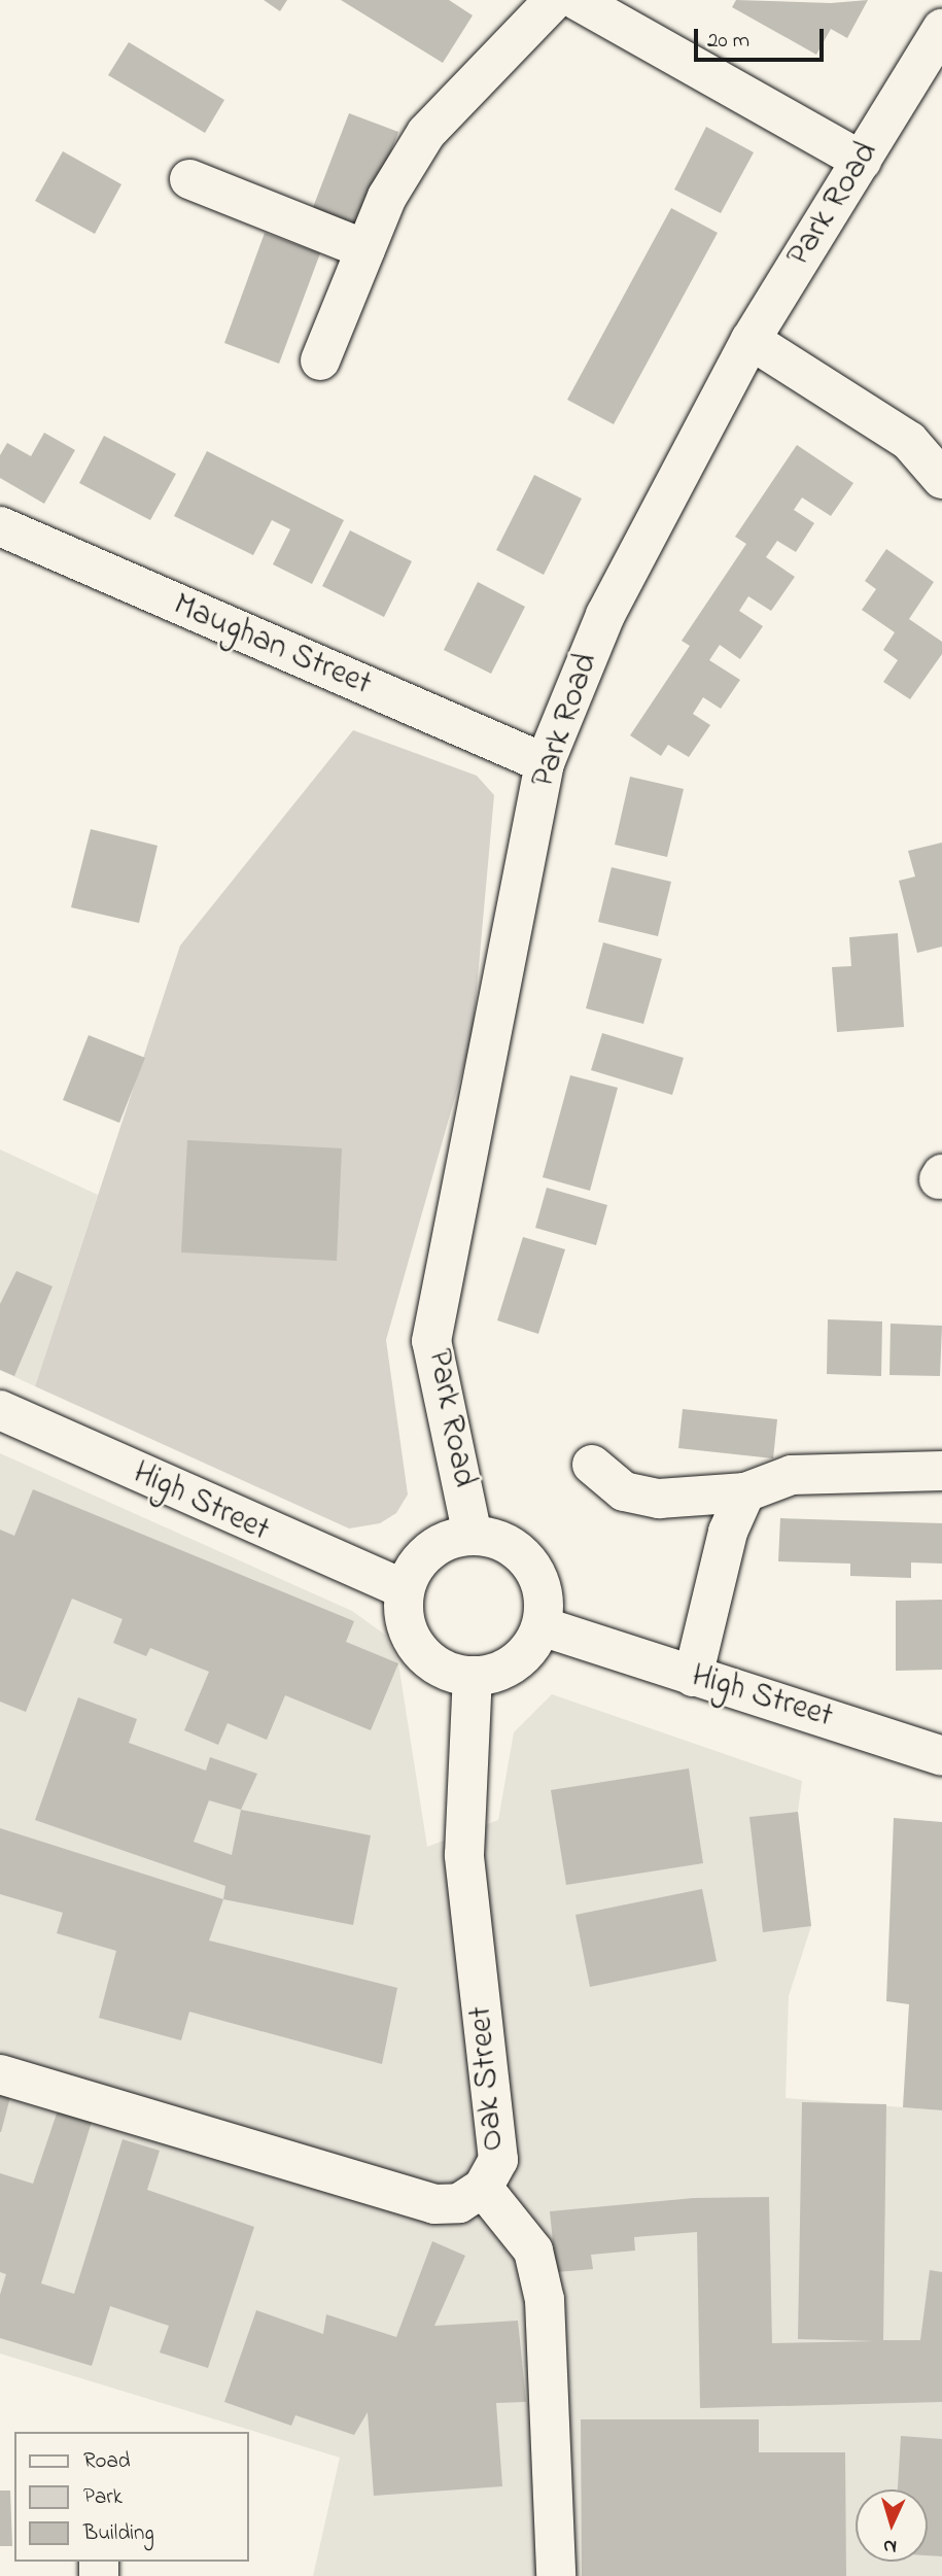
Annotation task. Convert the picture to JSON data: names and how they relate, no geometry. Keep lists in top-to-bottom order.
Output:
{
  "streets": {
    "street": [
      "Park Road",
      "Maughan Street",
      "High Street",
      "Oak Street"
    ]
  },
  "crossings": [
    ["Park Road", "Maughan Street"],
    ["Park Road", "High Street"],
    ["Park Road", "Oak Street"],
    ["High Street", "Oak Street"]
  ],
  "legend": ["Road", "Park", "Building"],
  "scale_bar": "20 m",
  "north": "bottom"
}
